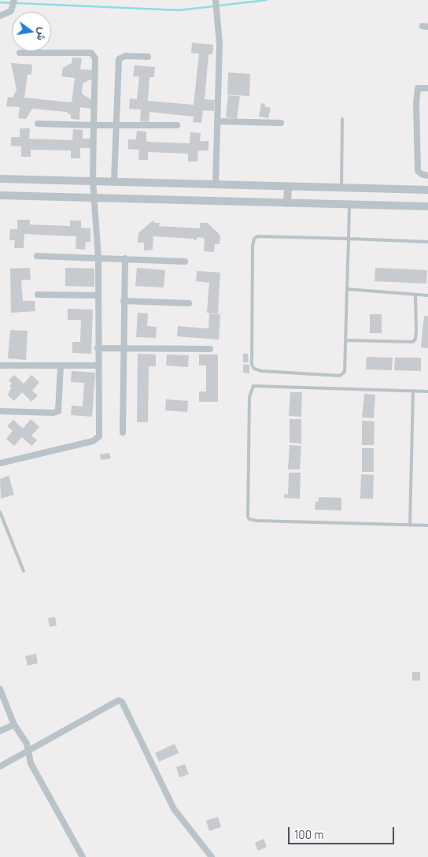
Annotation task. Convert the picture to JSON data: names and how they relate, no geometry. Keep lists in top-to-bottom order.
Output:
{
  "scale_bar": "100 m",
  "north": "right"
}
